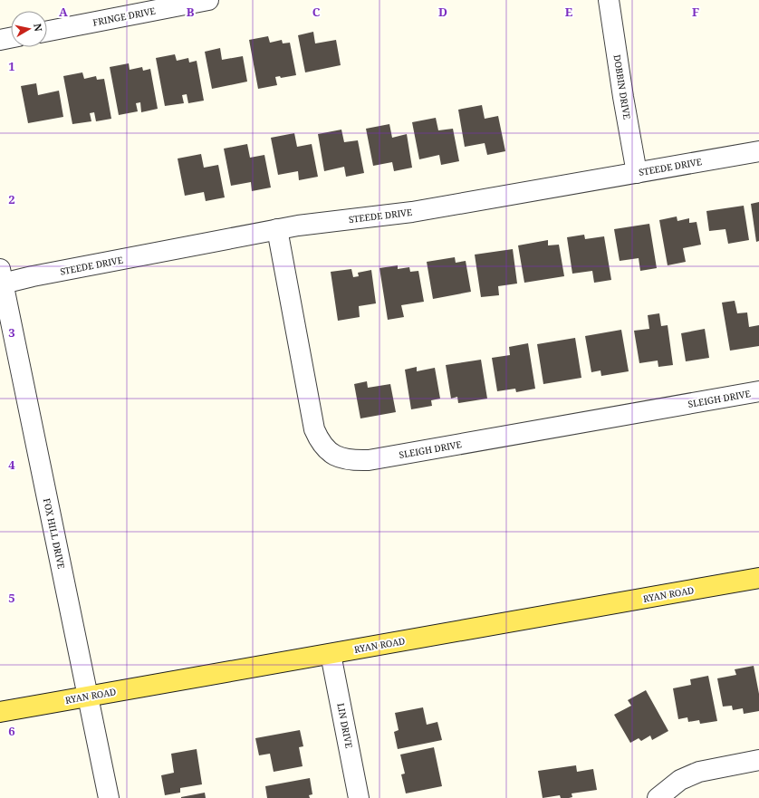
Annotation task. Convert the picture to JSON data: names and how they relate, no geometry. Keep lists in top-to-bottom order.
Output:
{
  "streets": {
    "main road": ["RYAN ROAD"],
    "street": [
      "FRINGE DRIVE",
      "DOBBIN DRIVE",
      "STEEDE DRIVE",
      "SLEIGH DRIVE",
      "FOX HILL DRIVE",
      "LIN DRIVE"
    ]
  },
  "crossings": [
    ["DOBBIN DRIVE", "STEEDE DRIVE"],
    ["STEEDE DRIVE", "SLEIGH DRIVE"],
    ["STEEDE DRIVE", "FOX HILL DRIVE"],
    ["FOX HILL DRIVE", "RYAN ROAD"],
    ["RYAN ROAD", "LIN DRIVE"]
  ],
  "north": "right",
  "grid": {
    "columns": [
      "A",
      "B",
      "C",
      "D",
      "E",
      "F"
    ],
    "rows": [
      "1",
      "2",
      "3",
      "4",
      "5",
      "6"
    ]
  }
}
